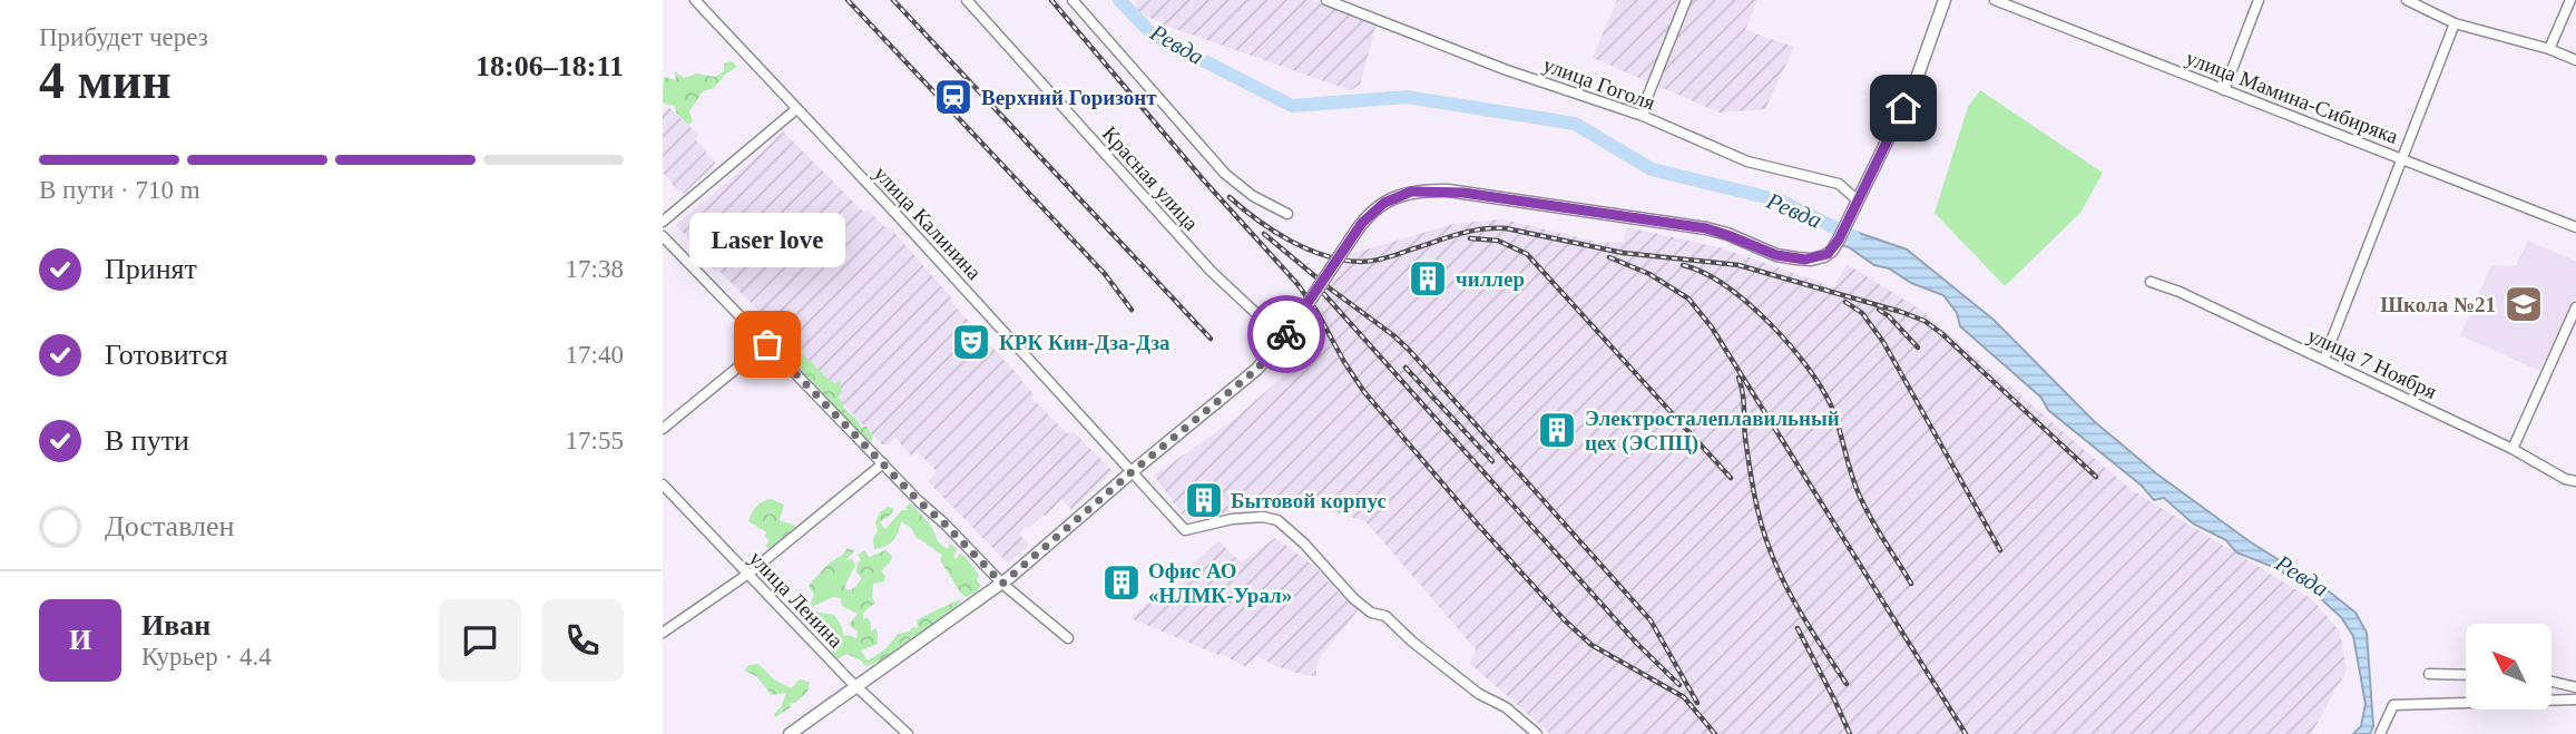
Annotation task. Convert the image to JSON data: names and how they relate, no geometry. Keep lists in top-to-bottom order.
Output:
{
  "streets": {
    "street": [
      "улица Гоголя",
      "улица Мамина-Сибиряка",
      "Красная улица",
      "улица Калинина",
      "улица 7 Ноября",
      "улица Ленина"
    ]
  },
  "water": ["Ревда"],
  "places": {
    "station": ["Верхний Горизонт"],
    "building": [
      "чиллер",
      "Электросталеплавильный цех (ЭСПЦ)",
      "Бытовой корпус",
      "Офис АО «НЛМК-Урал»"
    ],
    "school or university": ["Школа №21"],
    "theatre": ["КРК Кин-Дза-Дза"],
    "other": ["Laser love"]
  },
  "north": "top left",
  "page": {
    "heading": ["4 мин", "Прибудет через", "18:06–18:11"],
    "panel": ["Иван", "Курьер · 4.4"],
    "bar": "В пути · 710 m",
    "bubble": "Laser love",
    "list": [
      ["Принят", "17:38"],
      ["Готовится", "17:40"],
      ["В пути", "17:55"],
      "Доставлен"
    ],
    "round": "И"
  }
}
